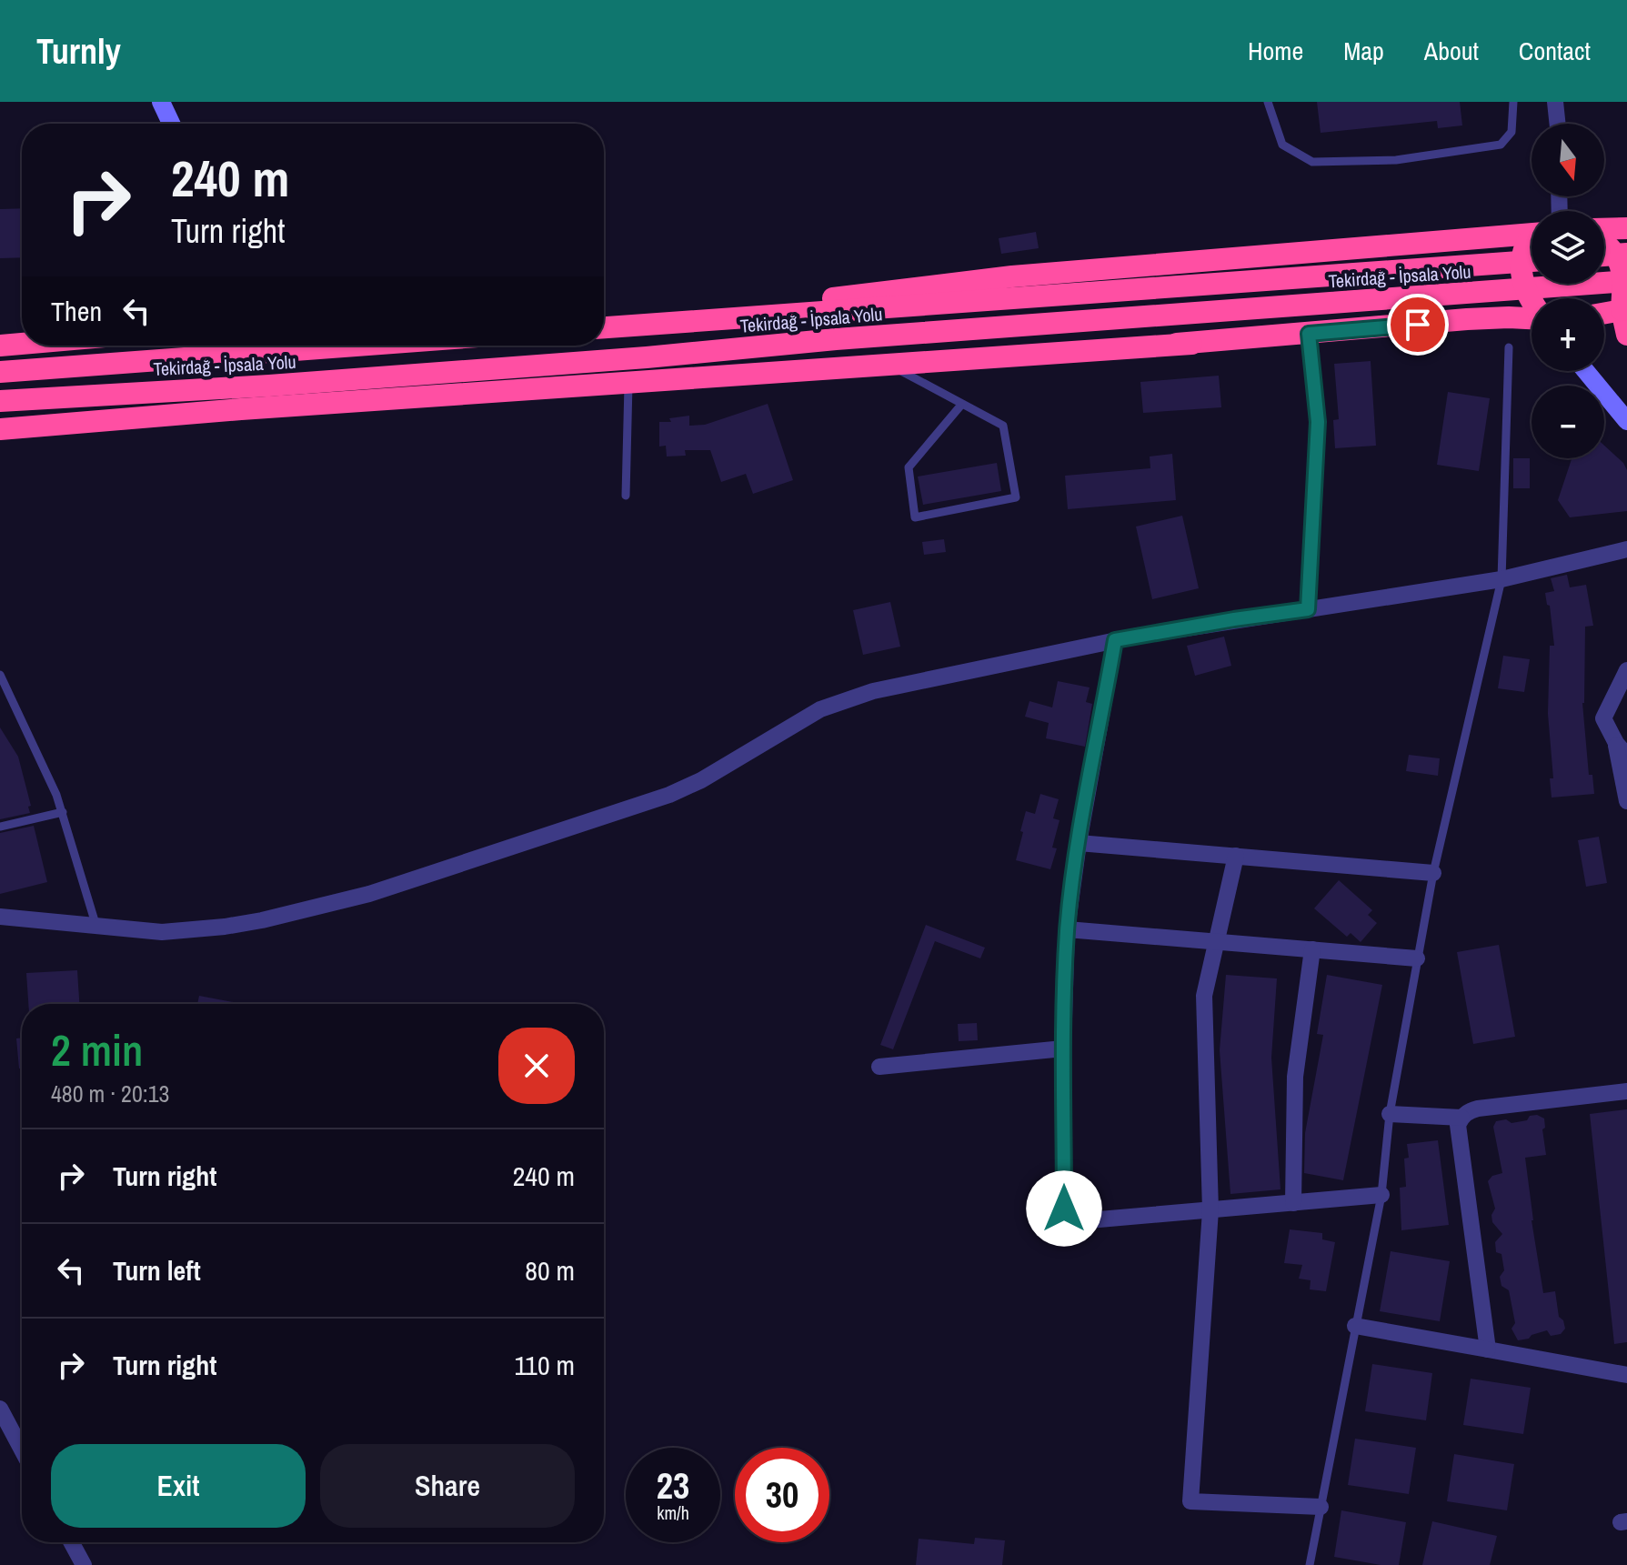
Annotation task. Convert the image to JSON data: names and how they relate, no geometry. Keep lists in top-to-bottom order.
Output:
{
  "streets": {
    "highway": ["Tekirdağ - İpsala Yolu"]
  },
  "north": "bottom",
  "page": {
    "header": "Turnly",
    "nav": [
      "Home",
      "Map",
      "About",
      "Contact"
    ],
    "map_buttons": ["+", "−"],
    "turn": ["240 m", "Turn right"],
    "then": "Then",
    "heading": ["2 min", "480 m · 20:13"],
    "list": [
      {
        "name": "Turn right",
        "value": "240 m"
      },
      {
        "name": "Turn left",
        "value": "80 m"
      },
      {
        "name": "Turn right",
        "value": "110 m"
      }
    ],
    "buttons": ["Exit", "Share"],
    "speed": "23 km/h",
    "limit": "30"
  }
}
